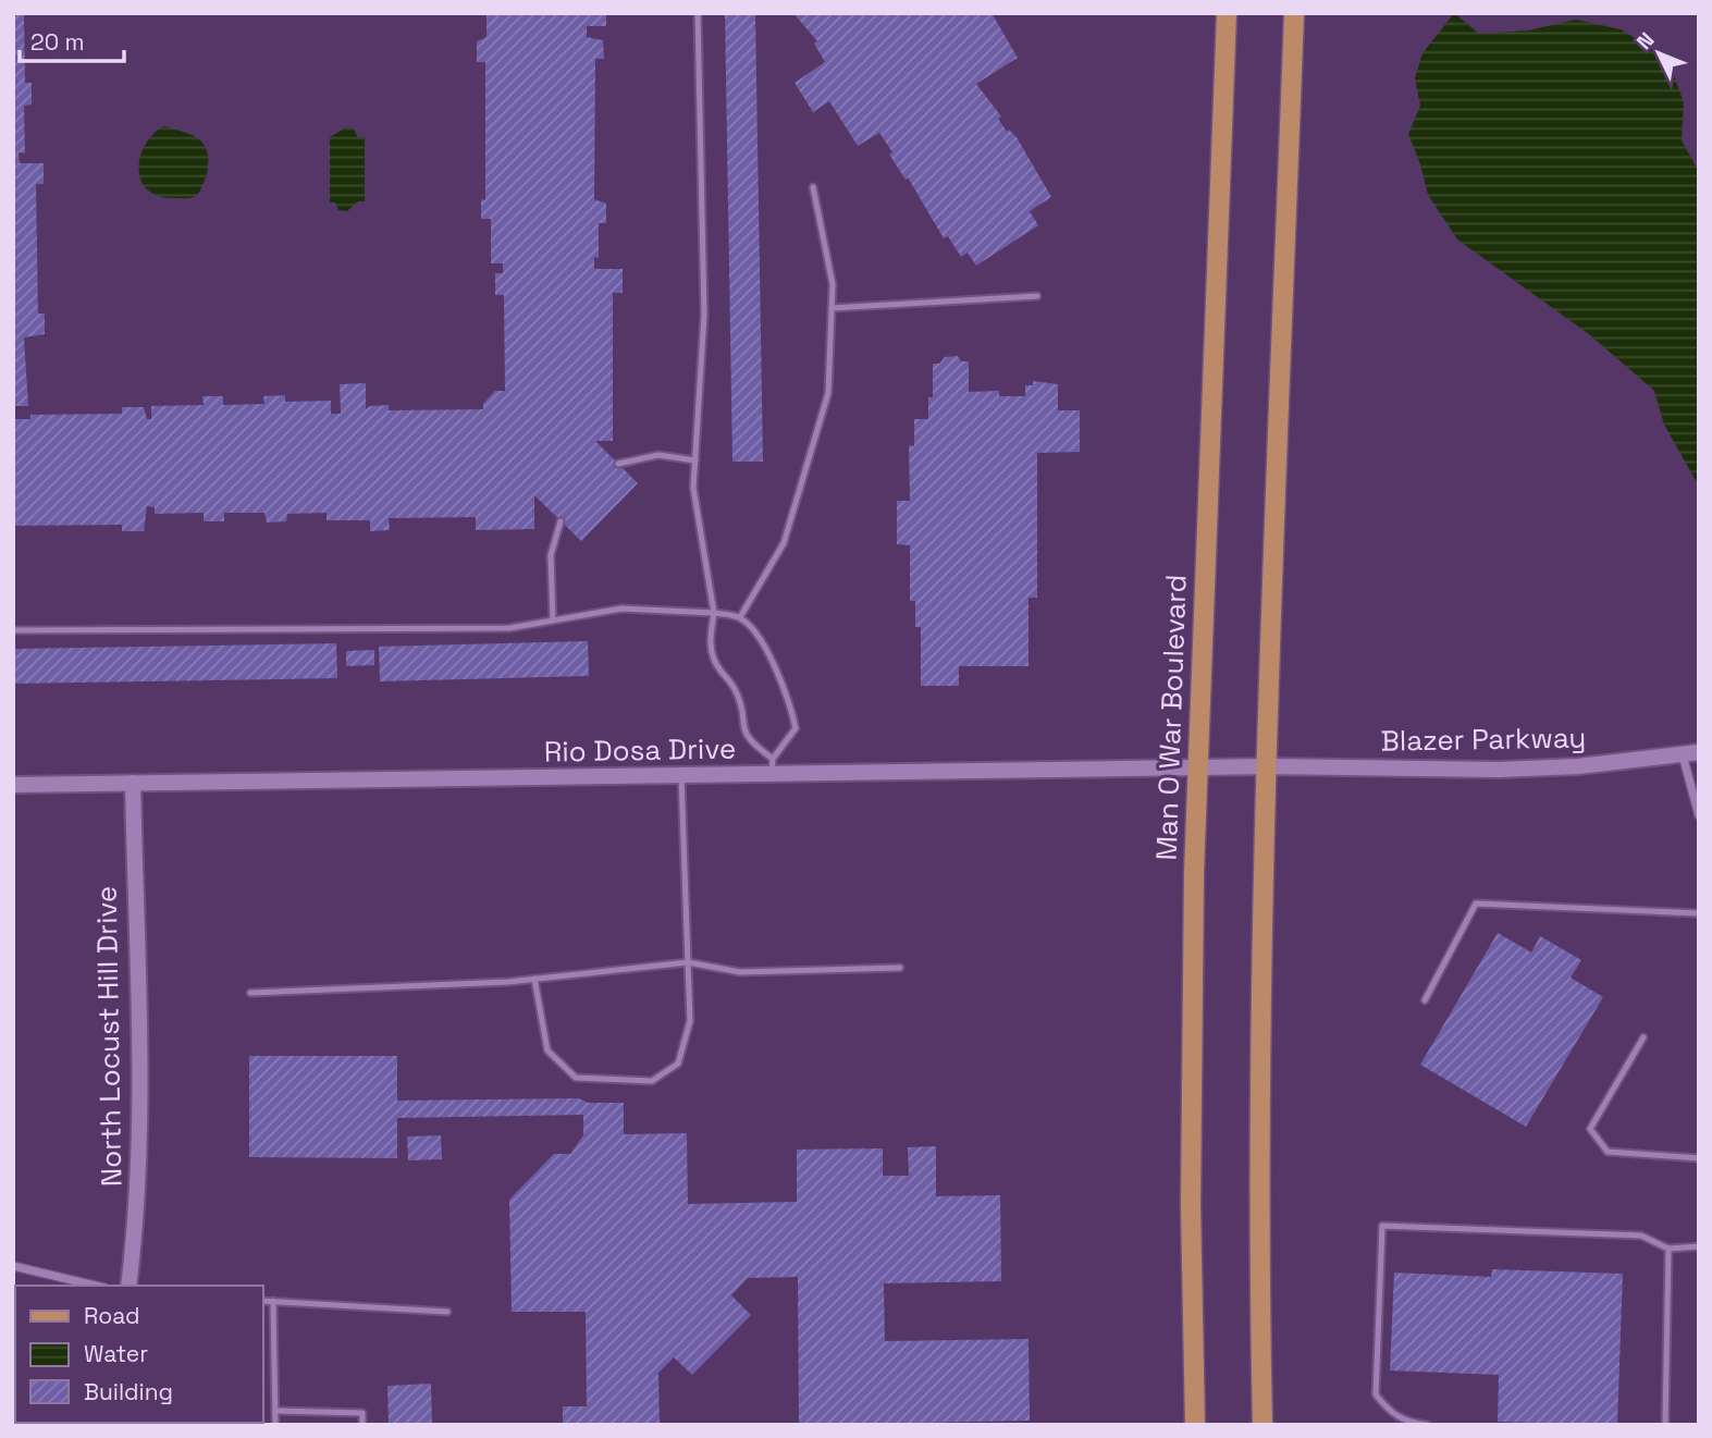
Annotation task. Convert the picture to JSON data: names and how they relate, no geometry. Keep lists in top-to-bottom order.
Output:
{
  "streets": {
    "main road": ["Man O War Boulevard"],
    "street": ["Blazer Parkway", "Rio Dosa Drive", "North Locust Hill Drive"]
  },
  "crossings": [
    ["Man O War Boulevard", "Rio Dosa Drive"],
    ["Blazer Parkway", "Rio Dosa Drive"],
    ["Rio Dosa Drive", "North Locust Hill Drive"]
  ],
  "legend": ["Road", "Water", "Building"],
  "scale_bar": "20 m",
  "north": "top left"
}
